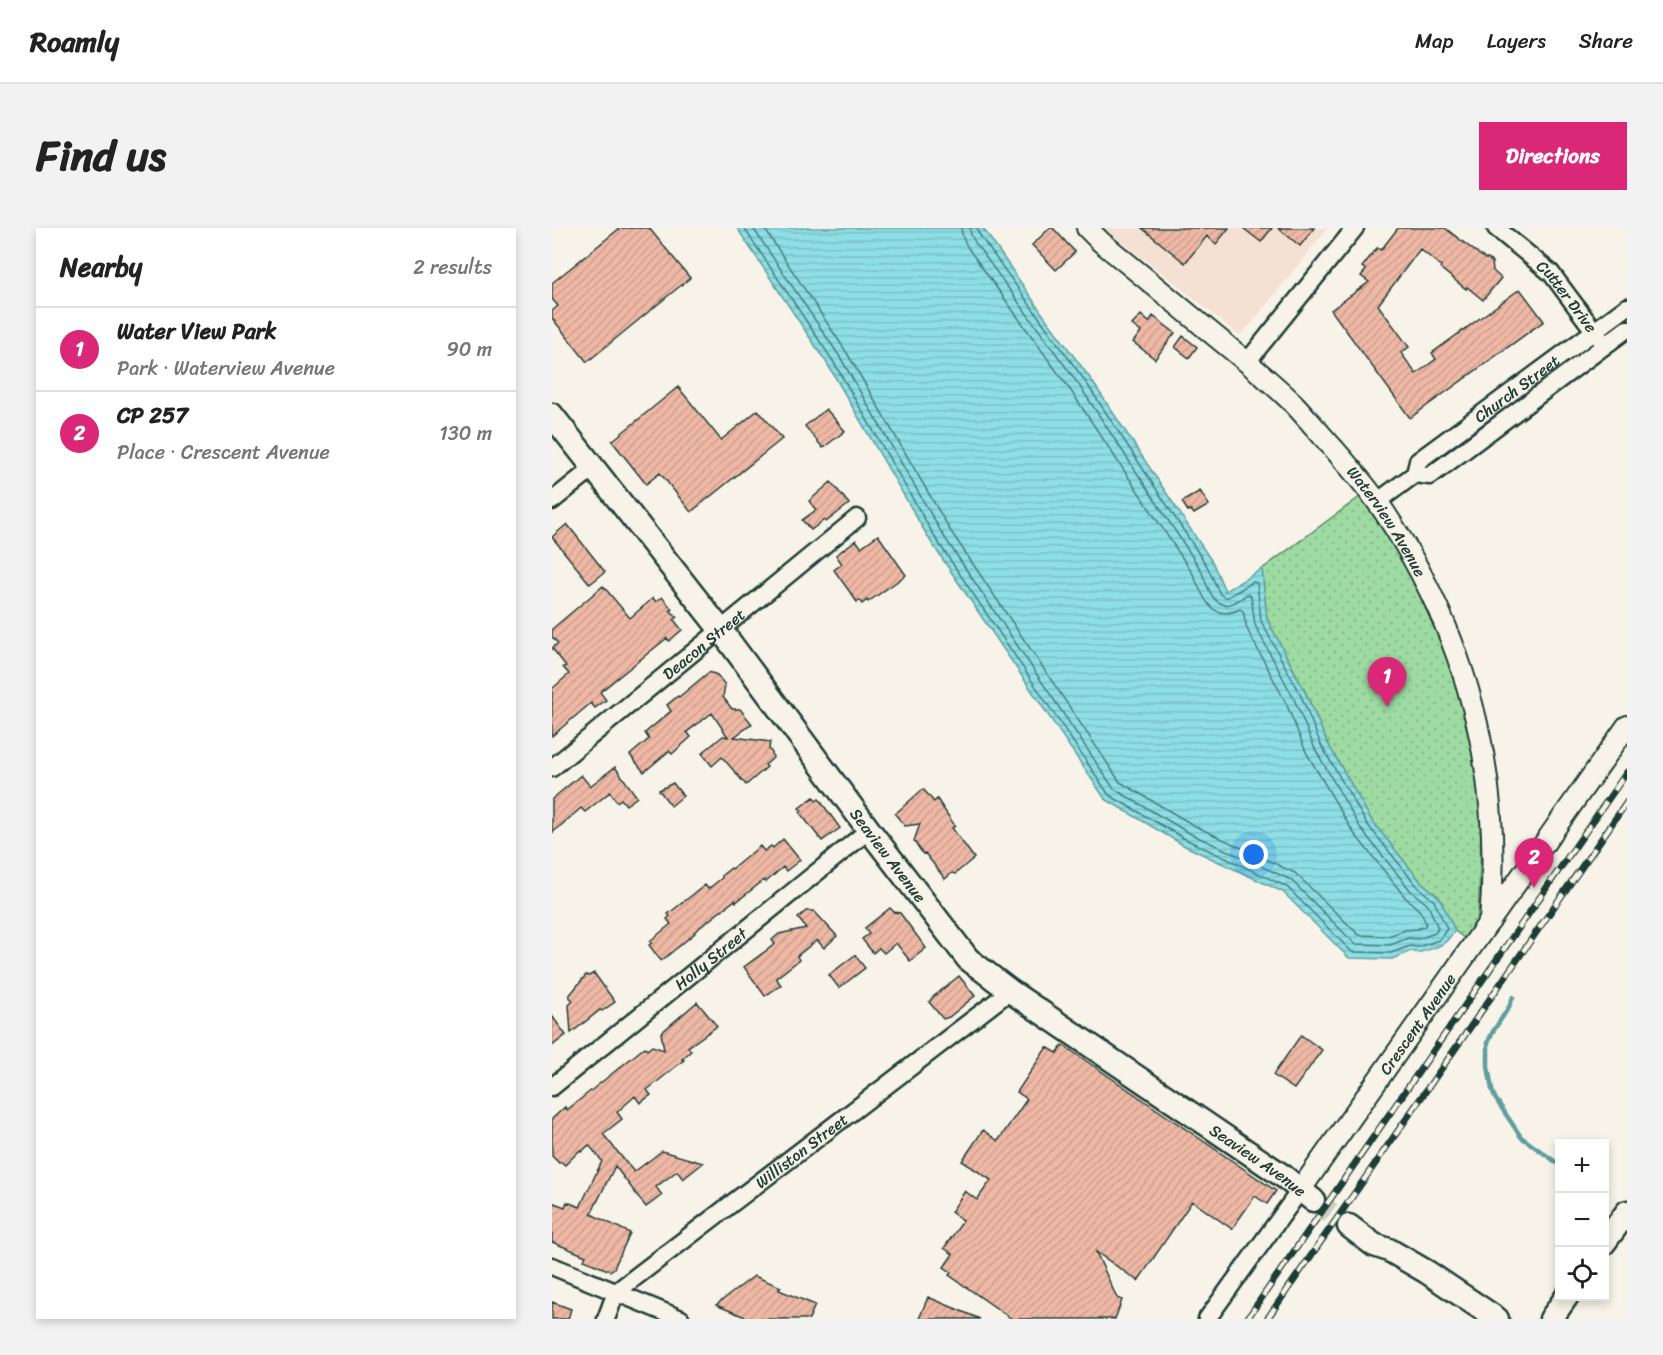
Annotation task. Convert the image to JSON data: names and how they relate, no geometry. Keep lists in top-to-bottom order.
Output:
{
  "streets": {
    "main road": ["Seaview Avenue"],
    "street": [
      "Cutter Drive",
      "Church Street",
      "Waterview Avenue",
      "Deacon Street",
      "Holly Street",
      "Crescent Avenue",
      "Williston Street"
    ]
  },
  "crossings": [
    ["Cutter Drive", "Church Street"],
    ["Church Street", "Waterview Avenue"],
    ["Waterview Avenue", "Crescent Avenue"],
    ["Deacon Street", "Seaview Avenue"],
    ["Seaview Avenue", "Holly Street"],
    ["Seaview Avenue", "Crescent Avenue"],
    ["Seaview Avenue", "Williston Street"]
  ],
  "page": {
    "header": "Roamly",
    "nav": ["Map", "Layers", "Share"],
    "title": "Find us",
    "buttons": "Directions",
    "heading": ["Nearby", "2 results"],
    "list": [
      {
        "mark": "1",
        "name": "Water View Park",
        "note": "Park · Waterview Avenue",
        "value": "90 m"
      },
      {
        "mark": "2",
        "name": "CP 257",
        "note": "Place · Crescent Avenue",
        "value": "130 m"
      }
    ],
    "pins": ["1", "2"],
    "map_buttons": ["+", "−"]
  }
}
